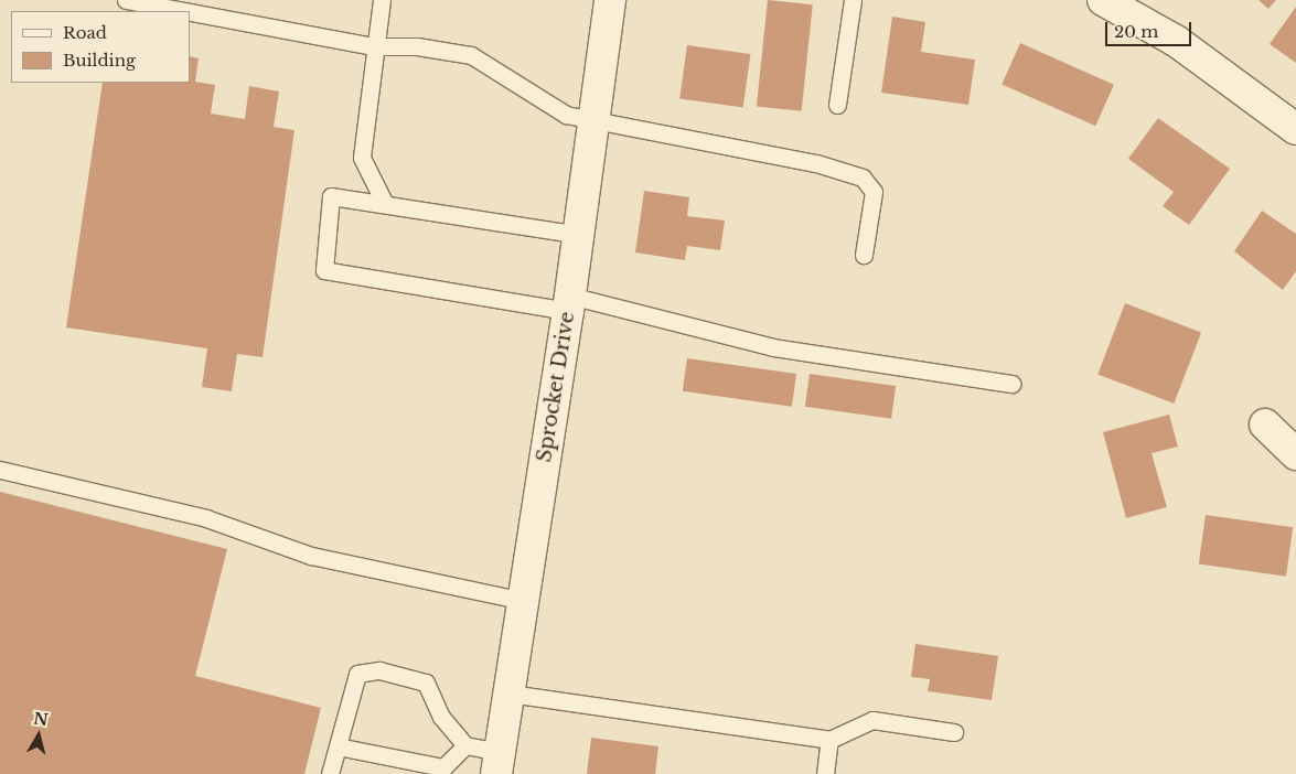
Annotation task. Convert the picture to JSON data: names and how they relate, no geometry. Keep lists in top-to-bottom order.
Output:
{
  "streets": {
    "street": ["Sprocket Drive"]
  },
  "legend": ["Road", "Building"],
  "scale_bar": "20 m",
  "north": "top"
}
